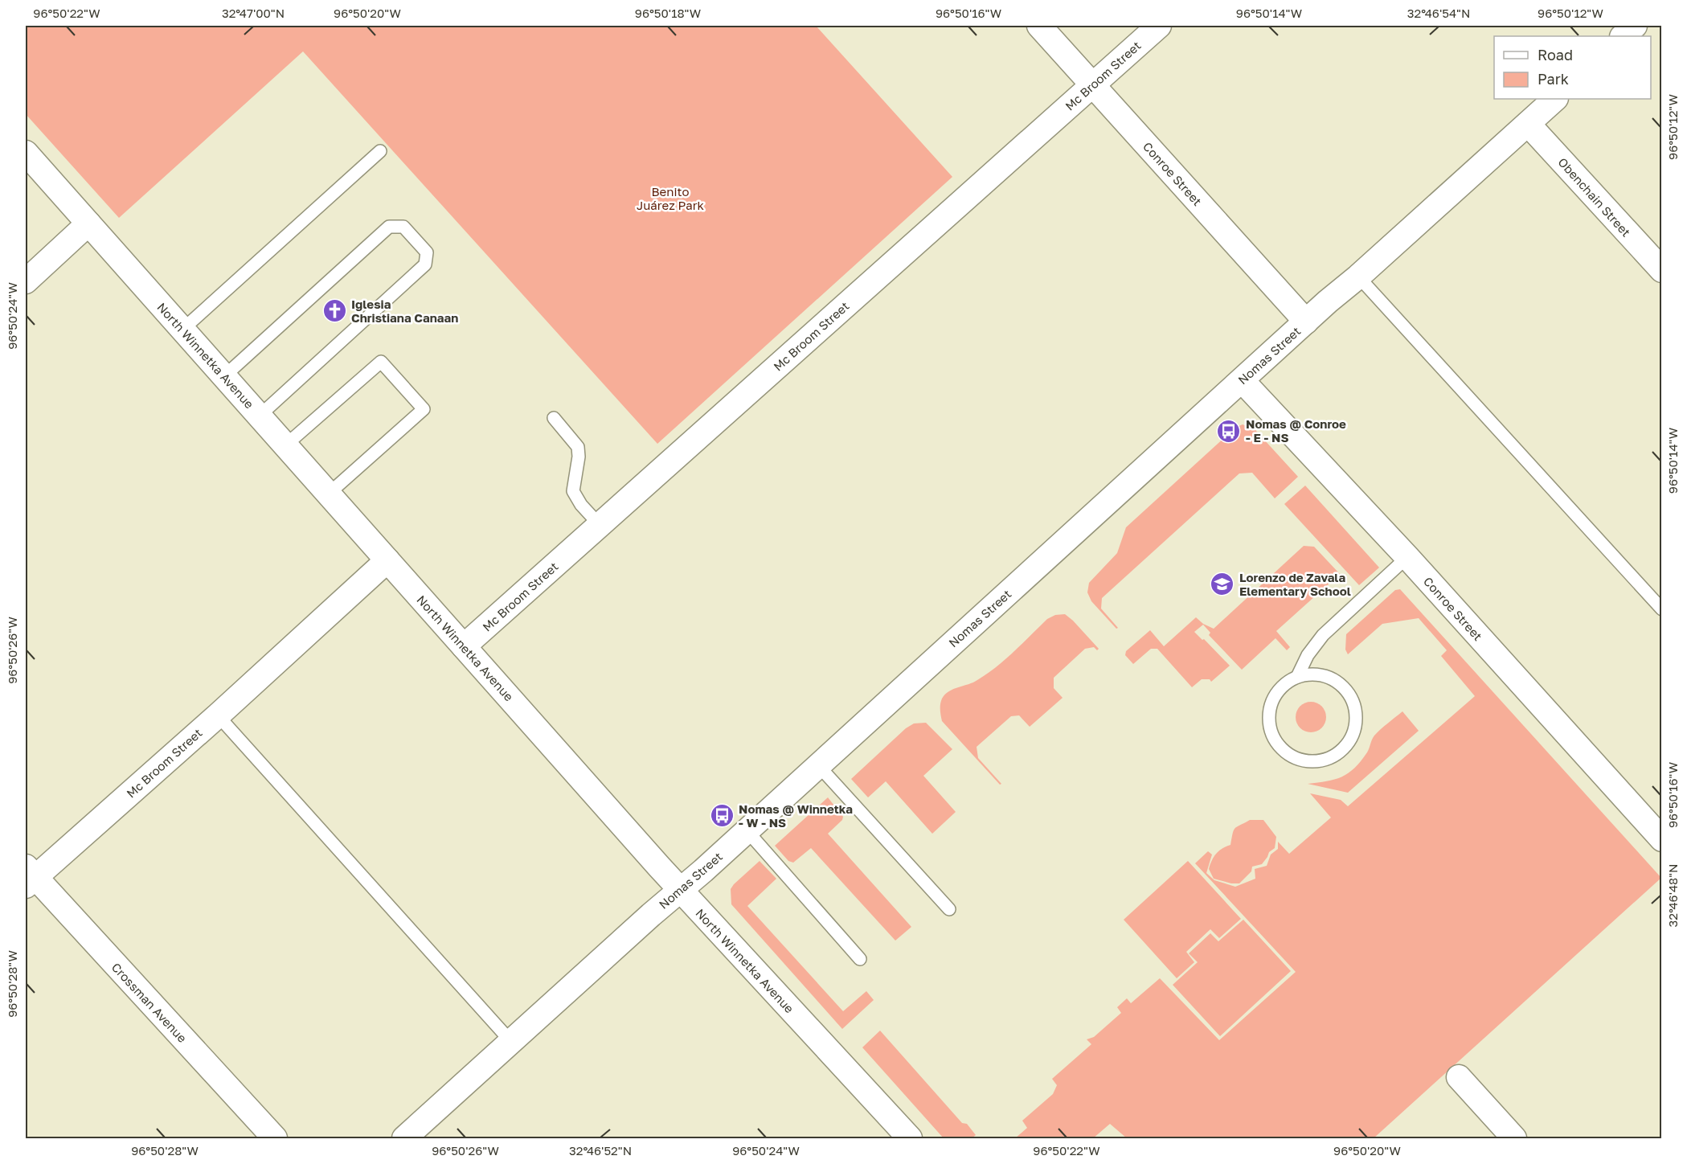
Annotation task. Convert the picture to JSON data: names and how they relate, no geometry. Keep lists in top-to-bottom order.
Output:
{
  "streets": {
    "street": [
      "Mc Broom Street",
      "Conroe Street",
      "Obenchain Street",
      "North Winnetka Avenue",
      "Nomas Street",
      "Crossman Avenue"
    ]
  },
  "crossings": [
    ["Mc Broom Street", "Conroe Street"],
    ["Mc Broom Street", "North Winnetka Avenue"],
    ["Mc Broom Street", "Crossman Avenue"],
    ["Conroe Street", "Nomas Street"],
    ["Obenchain Street", "Nomas Street"],
    ["North Winnetka Avenue", "Nomas Street"]
  ],
  "parks": ["Benito Juárez Park"],
  "places": {
    "church": ["Iglesia Christiana Canaan"],
    "bus stop": ["Nomas @ Conroe - E - NS", "Nomas @ Winnetka - W - NS"],
    "school or university": ["Lorenzo de Zavala Elementary School"]
  },
  "legend": ["Road", "Park"],
  "coordinates": [
    "96°50'22\"W",
    "32°47'00\"N",
    "96°50'20\"W",
    "96°50'18\"W",
    "96°50'16\"W",
    "96°50'14\"W",
    "32°46'54\"N",
    "96°50'12\"W",
    "96°50'24\"W",
    "96°50'26\"W",
    "32°46'48\"N",
    "96°50'28\"W",
    "32°46'52\"N"
  ]
}
